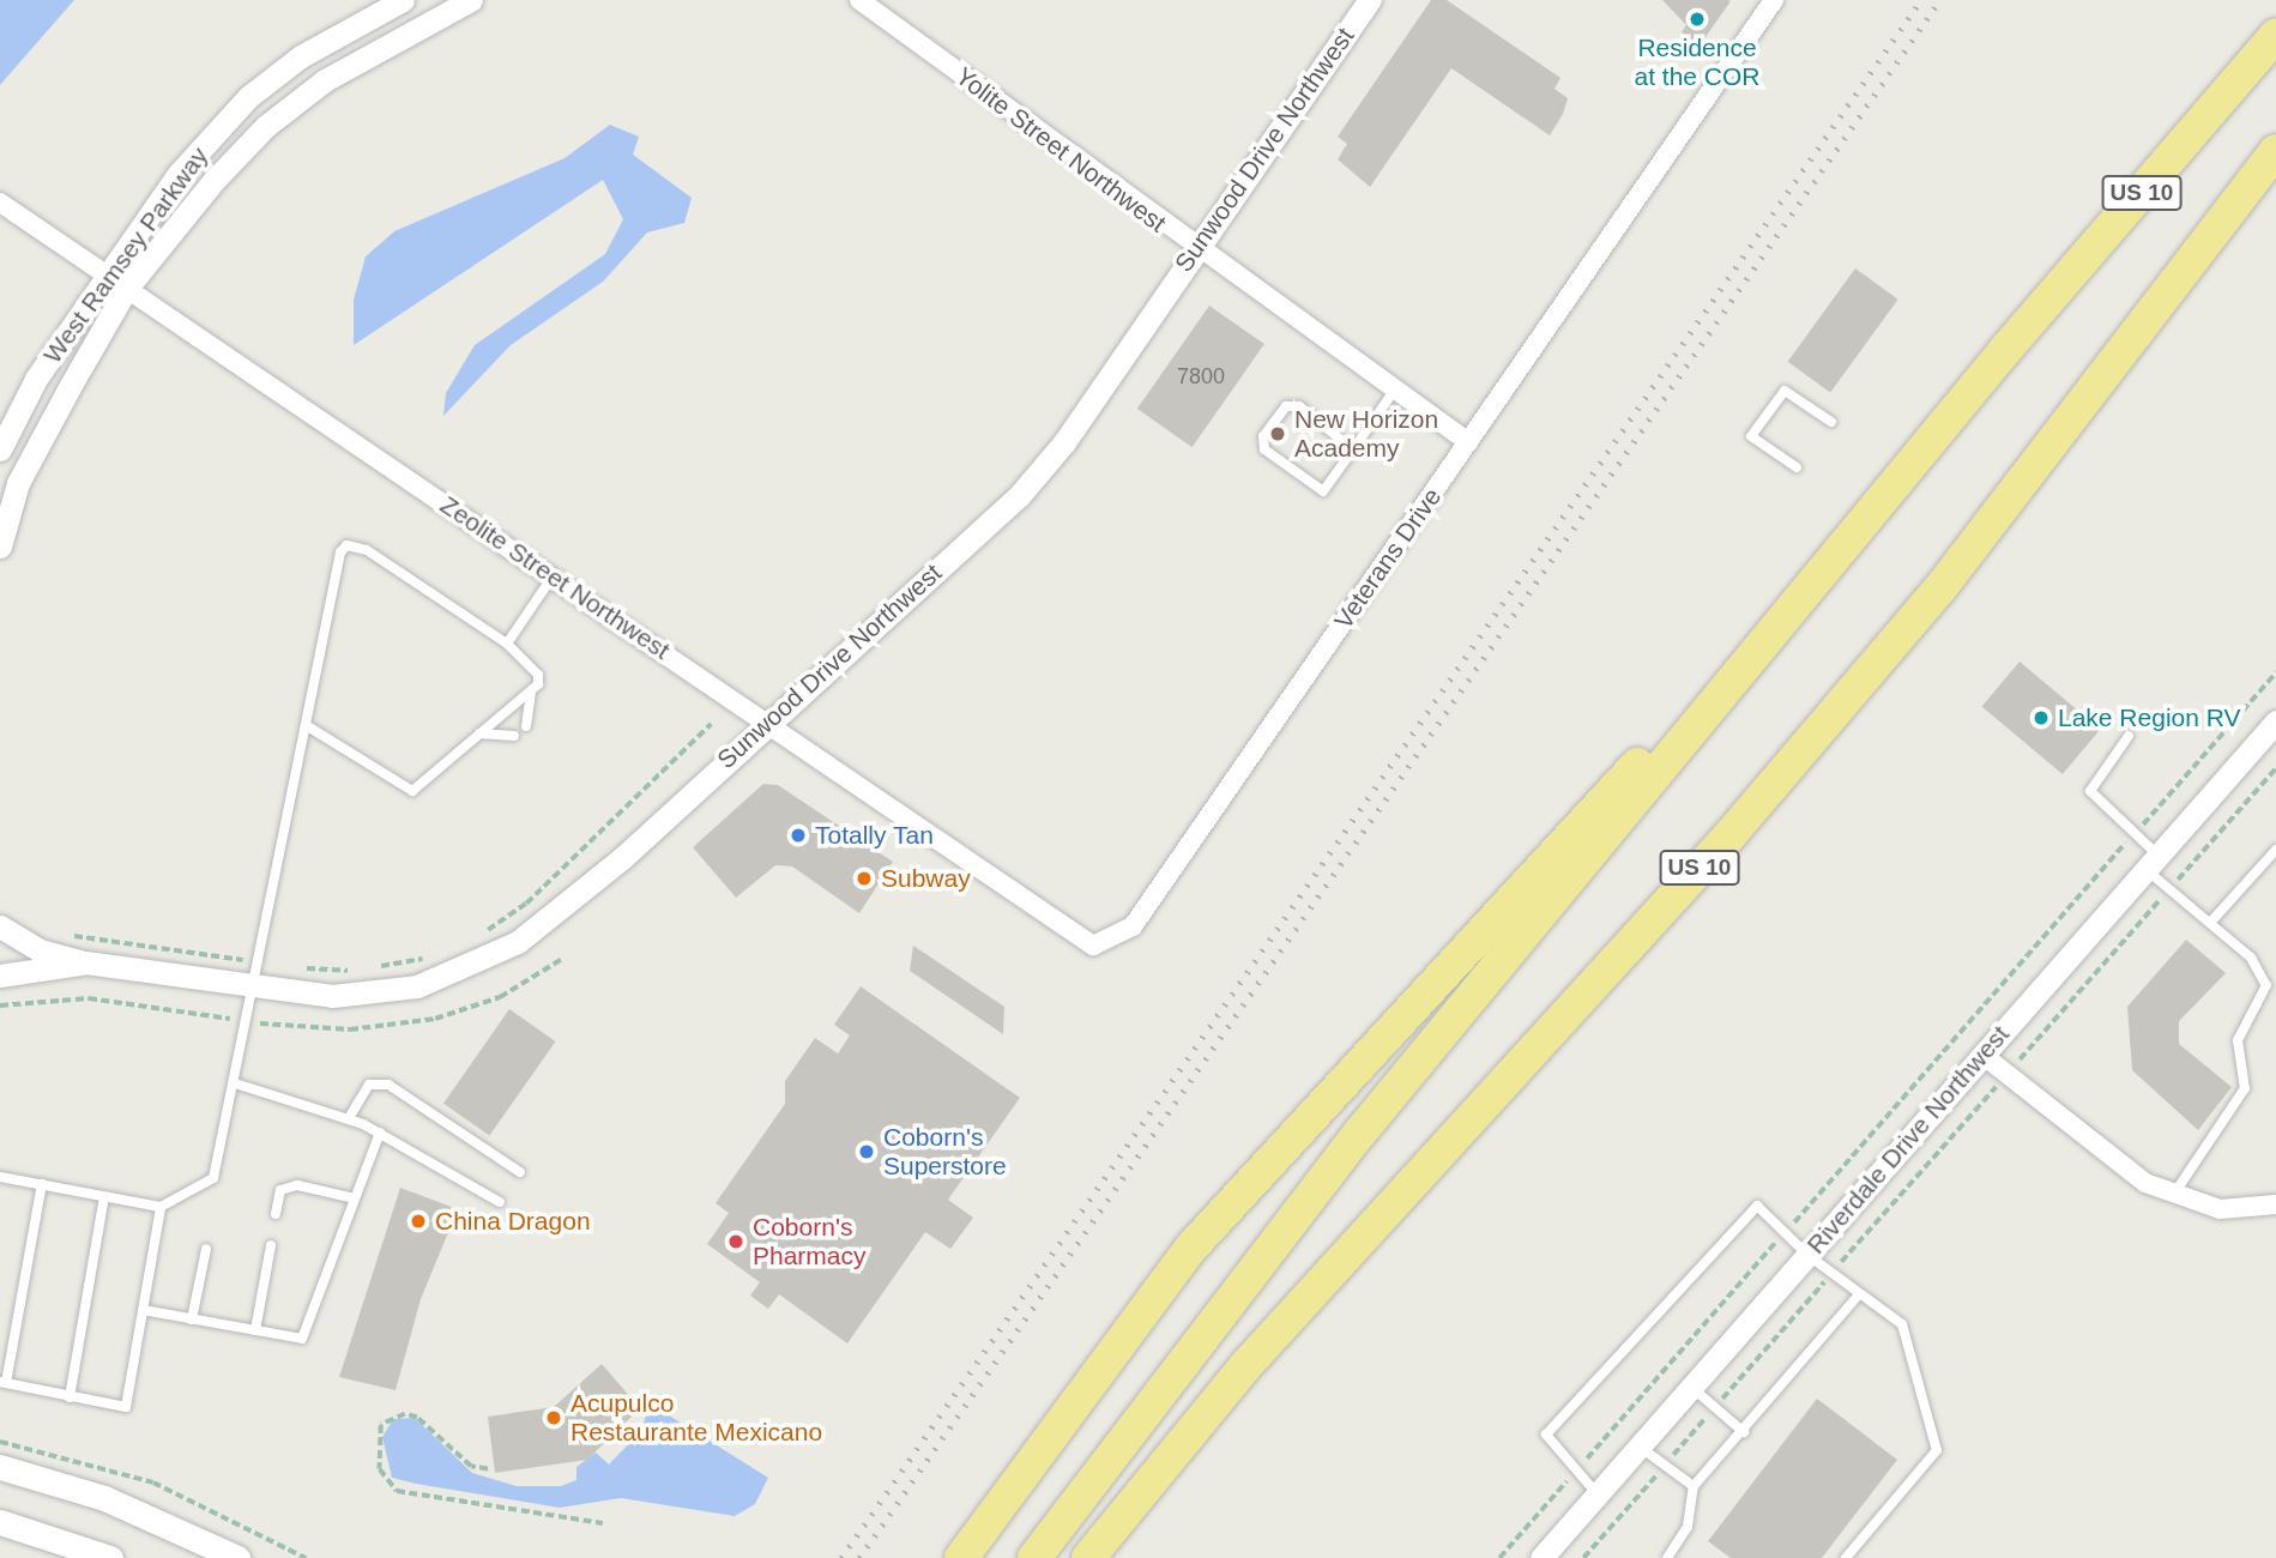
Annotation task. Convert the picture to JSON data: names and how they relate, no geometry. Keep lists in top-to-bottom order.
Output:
{
  "streets": {
    "highway": ["US 10"],
    "street": [
      "Yolite Street Northwest",
      "Sunwood Drive Northwest",
      "West Ramsey Parkway",
      "Veterans Drive",
      "Zeolite Street Northwest",
      "Riverdale Drive Northwest"
    ]
  },
  "crossings": [
    ["Yolite Street Northwest", "Sunwood Drive Northwest"],
    ["Yolite Street Northwest", "Veterans Drive"],
    ["Sunwood Drive Northwest", "Zeolite Street Northwest"],
    ["West Ramsey Parkway", "Zeolite Street Northwest"],
    ["Veterans Drive", "Zeolite Street Northwest"]
  ],
  "places": [
    "Residence at the COR",
    "New Horizon Academy",
    "Lake Region RV",
    "Totally Tan",
    "Subway",
    "Coborn's Superstore",
    "China Dragon",
    "Coborn's Pharmacy",
    "Acupulco Restaurante Mexicano"
  ],
  "house_numbers": ["7800"]
}
